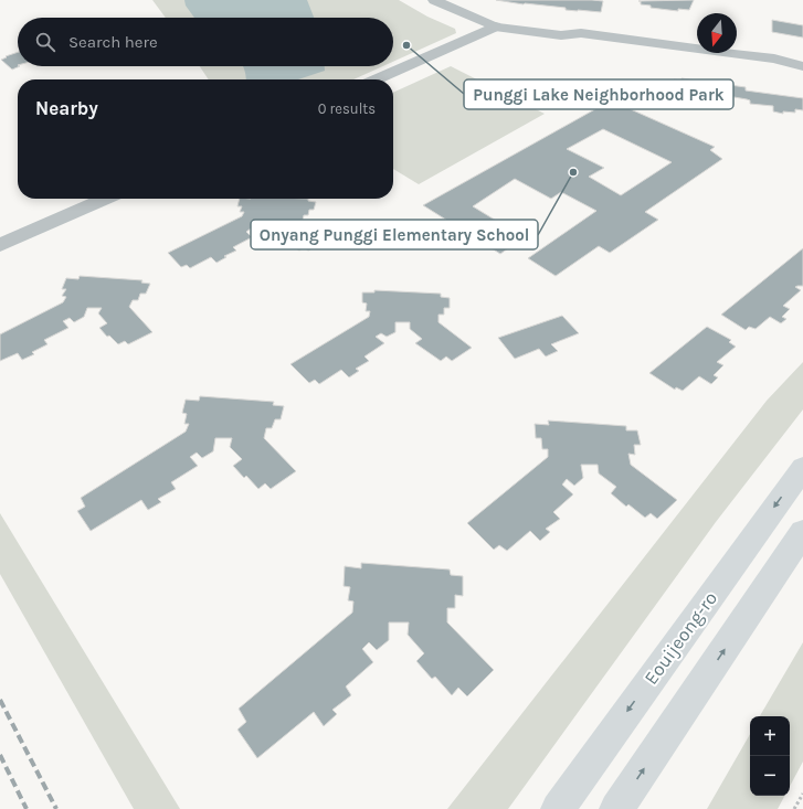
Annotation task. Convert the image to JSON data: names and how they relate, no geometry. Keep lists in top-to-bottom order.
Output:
{
  "streets": {
    "main road": ["Eouijeong-ro"]
  },
  "places": ["Punggi Lake Neighborhood Park", "Onyang Punggi Elementary School"],
  "north": "bottom",
  "page": {
    "search": "Search here",
    "heading": ["Nearby", "0 results"],
    "map_buttons": ["+", "−"]
  }
}
